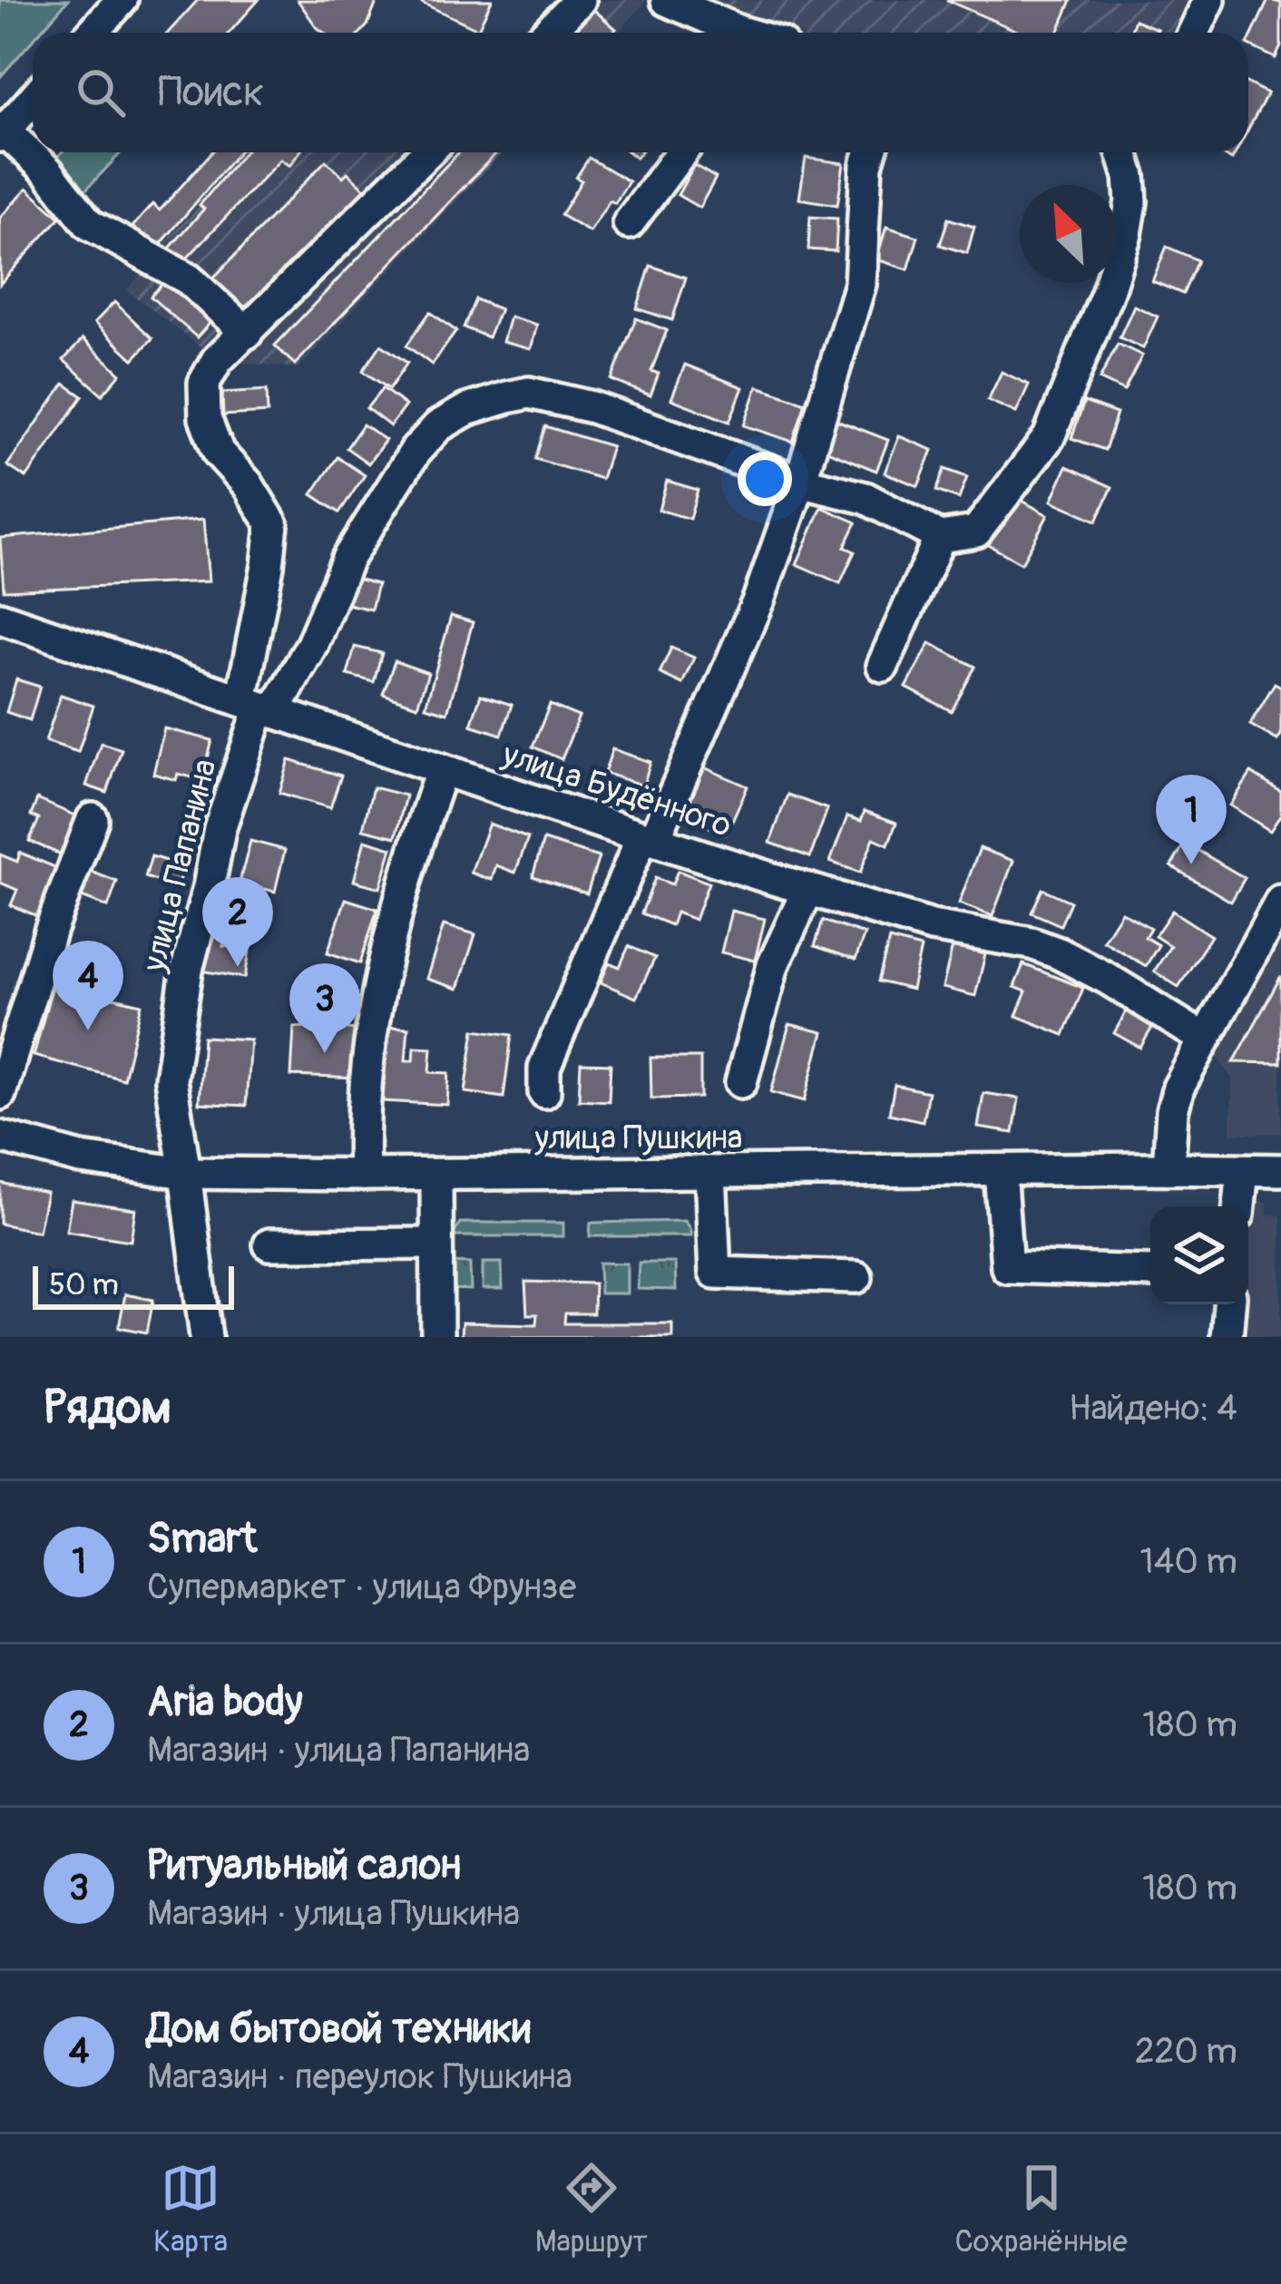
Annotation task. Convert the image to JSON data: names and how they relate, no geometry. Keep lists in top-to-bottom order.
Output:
{
  "streets": {
    "street": ["улица Будённого", "улица Папанина", "улица Пушкина"]
  },
  "crossings": [
    ["улица Будённого", "улица Папанина"],
    ["улица Папанина", "улица Пушкина"]
  ],
  "scale_bar": "50 m",
  "north": "top left",
  "page": {
    "search": "Поиск",
    "pins": [
      "1",
      "2",
      "4",
      "3"
    ],
    "scale": "50 m",
    "heading": ["Рядом", "Найдено: 4"],
    "list": [
      {
        "mark": "1",
        "name": "Smart",
        "note": "Супермаркет · улица Фрунзе",
        "value": "140 m"
      },
      {
        "mark": "2",
        "name": "Aria body",
        "note": "Магазин · улица Папанина",
        "value": "180 m"
      },
      {
        "mark": "3",
        "name": "Ритуальный салон",
        "note": "Магазин · улица Пушкина",
        "value": "180 m"
      },
      {
        "mark": "4",
        "name": "Дом бытовой техники",
        "note": "Магазин · переулок Пушкина",
        "value": "220 m"
      }
    ],
    "nav": ["Карта", "Маршрут", "Сохранённые"]
  }
}
